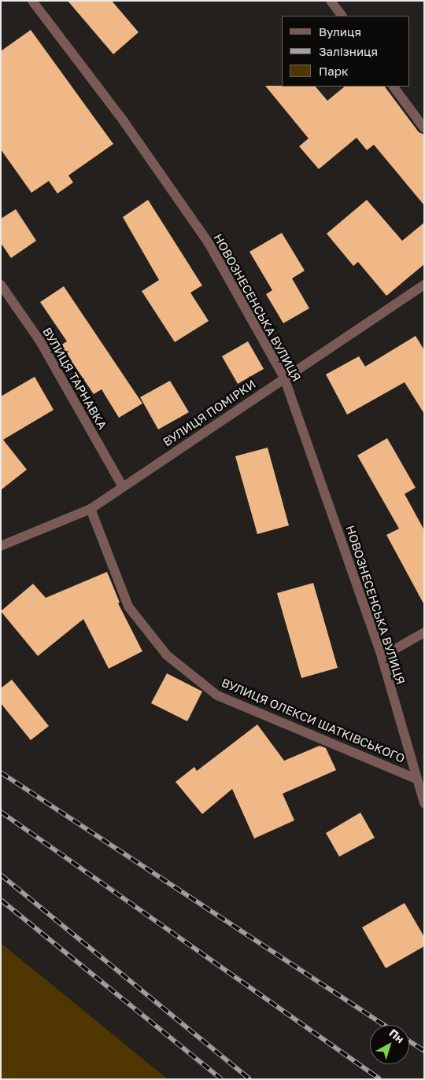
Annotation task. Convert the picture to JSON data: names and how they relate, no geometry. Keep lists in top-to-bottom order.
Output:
{
  "streets": {
    "street": [
      "НОВОЗНЕСЕНСЬКА ВУЛИЦЯ",
      "ВУЛИЦЯ ТАРНАВКА",
      "ВУЛИЦЯ ПОМІРКИ",
      "ВУЛИЦЯ ОЛЕКСИ ШАТКІВСЬКОГО"
    ]
  },
  "crossings": [
    ["НОВОЗНЕСЕНСЬКА ВУЛИЦЯ", "ВУЛИЦЯ ПОМІРКИ"],
    ["НОВОЗНЕСЕНСЬКА ВУЛИЦЯ", "ВУЛИЦЯ ОЛЕКСИ ШАТКІВСЬКОГО"],
    ["ВУЛИЦЯ ТАРНАВКА", "ВУЛИЦЯ ПОМІРКИ"],
    ["ВУЛИЦЯ ПОМІРКИ", "ВУЛИЦЯ ОЛЕКСИ ШАТКІВСЬКОГО"]
  ],
  "legend": ["Вулиця", "Залізниця", "Парк"],
  "north": "top right"
}
